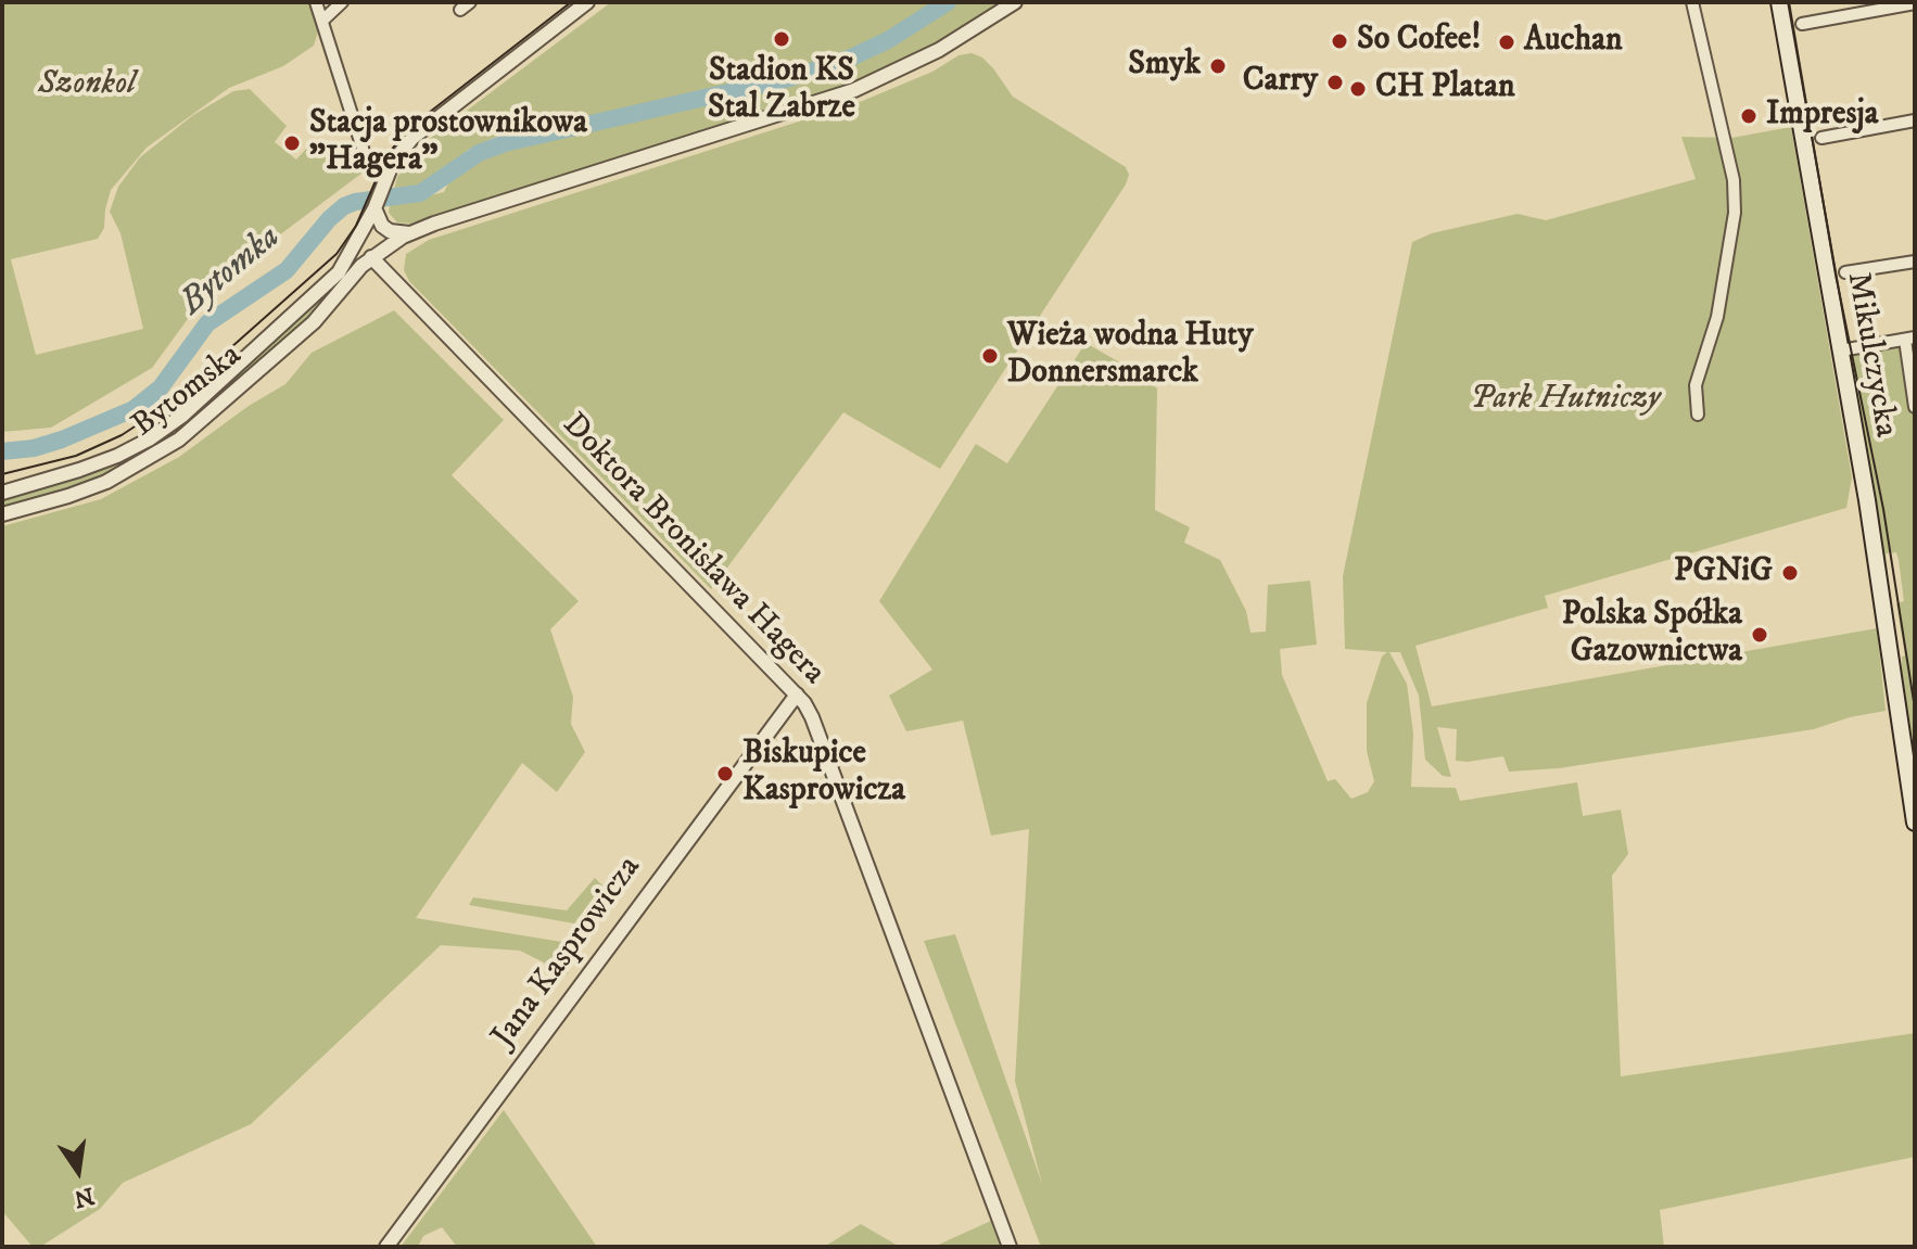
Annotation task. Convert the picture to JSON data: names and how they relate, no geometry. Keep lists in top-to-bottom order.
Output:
{
  "streets": {
    "main road": ["Mikulczycka"],
    "street": ["Bytomska", "Doktora Bronisława Hagera", "Jana Kasprowicza"]
  },
  "crossings": [
    ["Bytomska", "Doktora Bronisława Hagera"],
    ["Doktora Bronisława Hagera", "Jana Kasprowicza"]
  ],
  "water": ["Bytomka"],
  "parks": ["Szonkol", "Park Hutniczy"],
  "places": [
    "Stadion KS Stal Zabrze",
    "So Cofee!",
    "Auchan",
    "Smyk",
    "Carry",
    "CH Platan",
    "Impresja",
    "Stacja prostownikowa \"Hagera\"",
    "Wieża wodna Huty Donnersmarck",
    "PGNiG",
    "Polska Spółka Gazownictwa",
    "Biskupice Kasprowicza"
  ],
  "north": "bottom"
}
